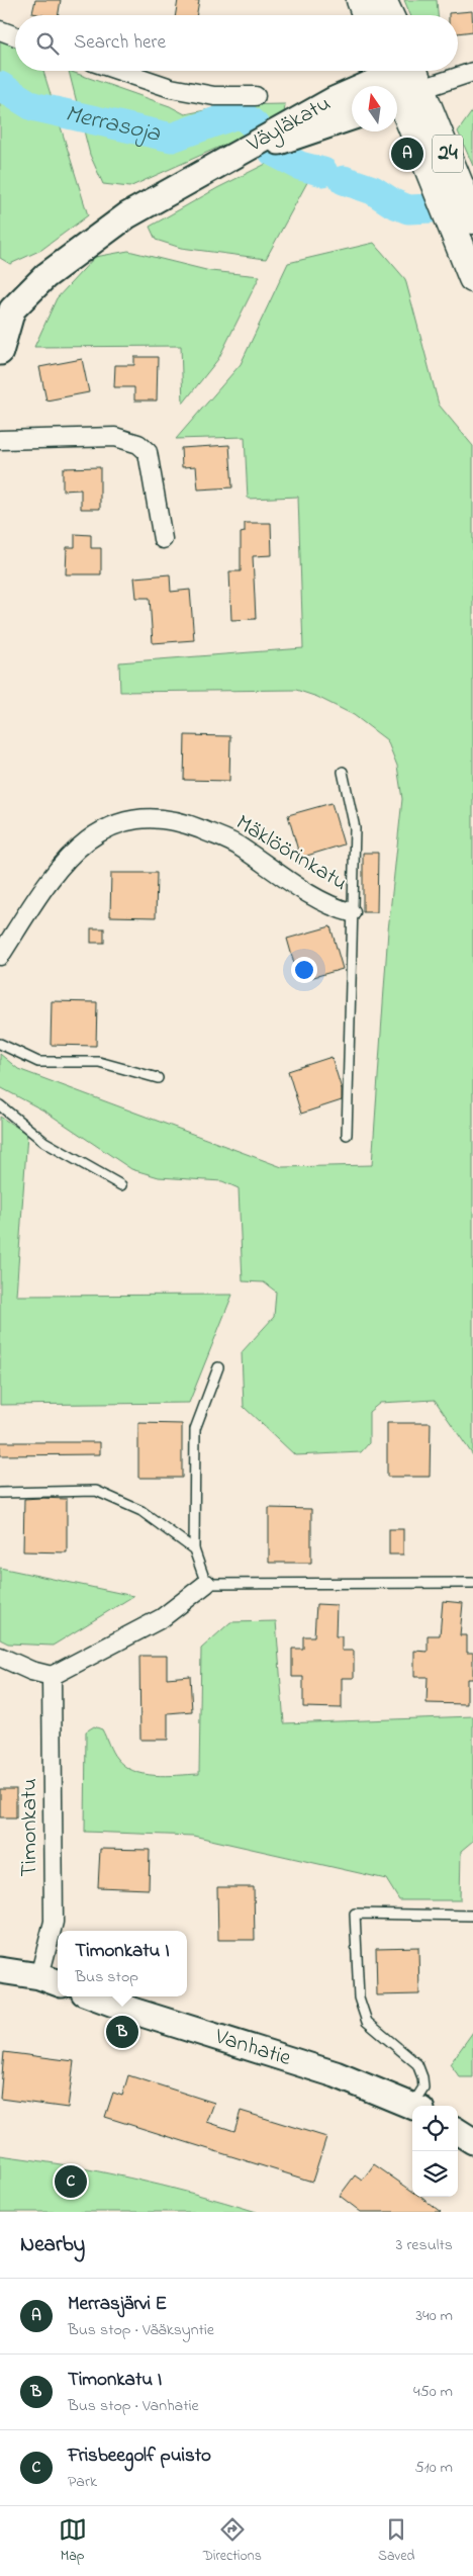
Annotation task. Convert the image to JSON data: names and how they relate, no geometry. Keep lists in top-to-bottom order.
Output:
{
  "streets": {
    "highway": ["24"],
    "street": [
      "Väyläkatu",
      "Mäklöörinkatu",
      "Timonkatu",
      "Vanhatie"
    ]
  },
  "crossings": [
    ["Väyläkatu", "24"]
  ],
  "water": ["Merrasoja"],
  "north": "top",
  "page": {
    "search": "Search here",
    "pins": ["A", "B", "C"],
    "popup": ["Timonkatu I", "Bus stop"],
    "heading": ["Nearby", "3 results"],
    "list": [
      {
        "mark": "A",
        "name": "Merrasjärvi E",
        "note": "Bus stop · Vääksyntie",
        "value": "340 m"
      },
      {
        "mark": "B",
        "name": "Timonkatu I",
        "note": "Bus stop · Vanhatie",
        "value": "450 m"
      },
      {
        "mark": "C",
        "name": "Frisbeegolf puisto",
        "note": "Park",
        "value": "510 m"
      }
    ],
    "nav": ["Map", "Directions", "Saved"]
  }
}
